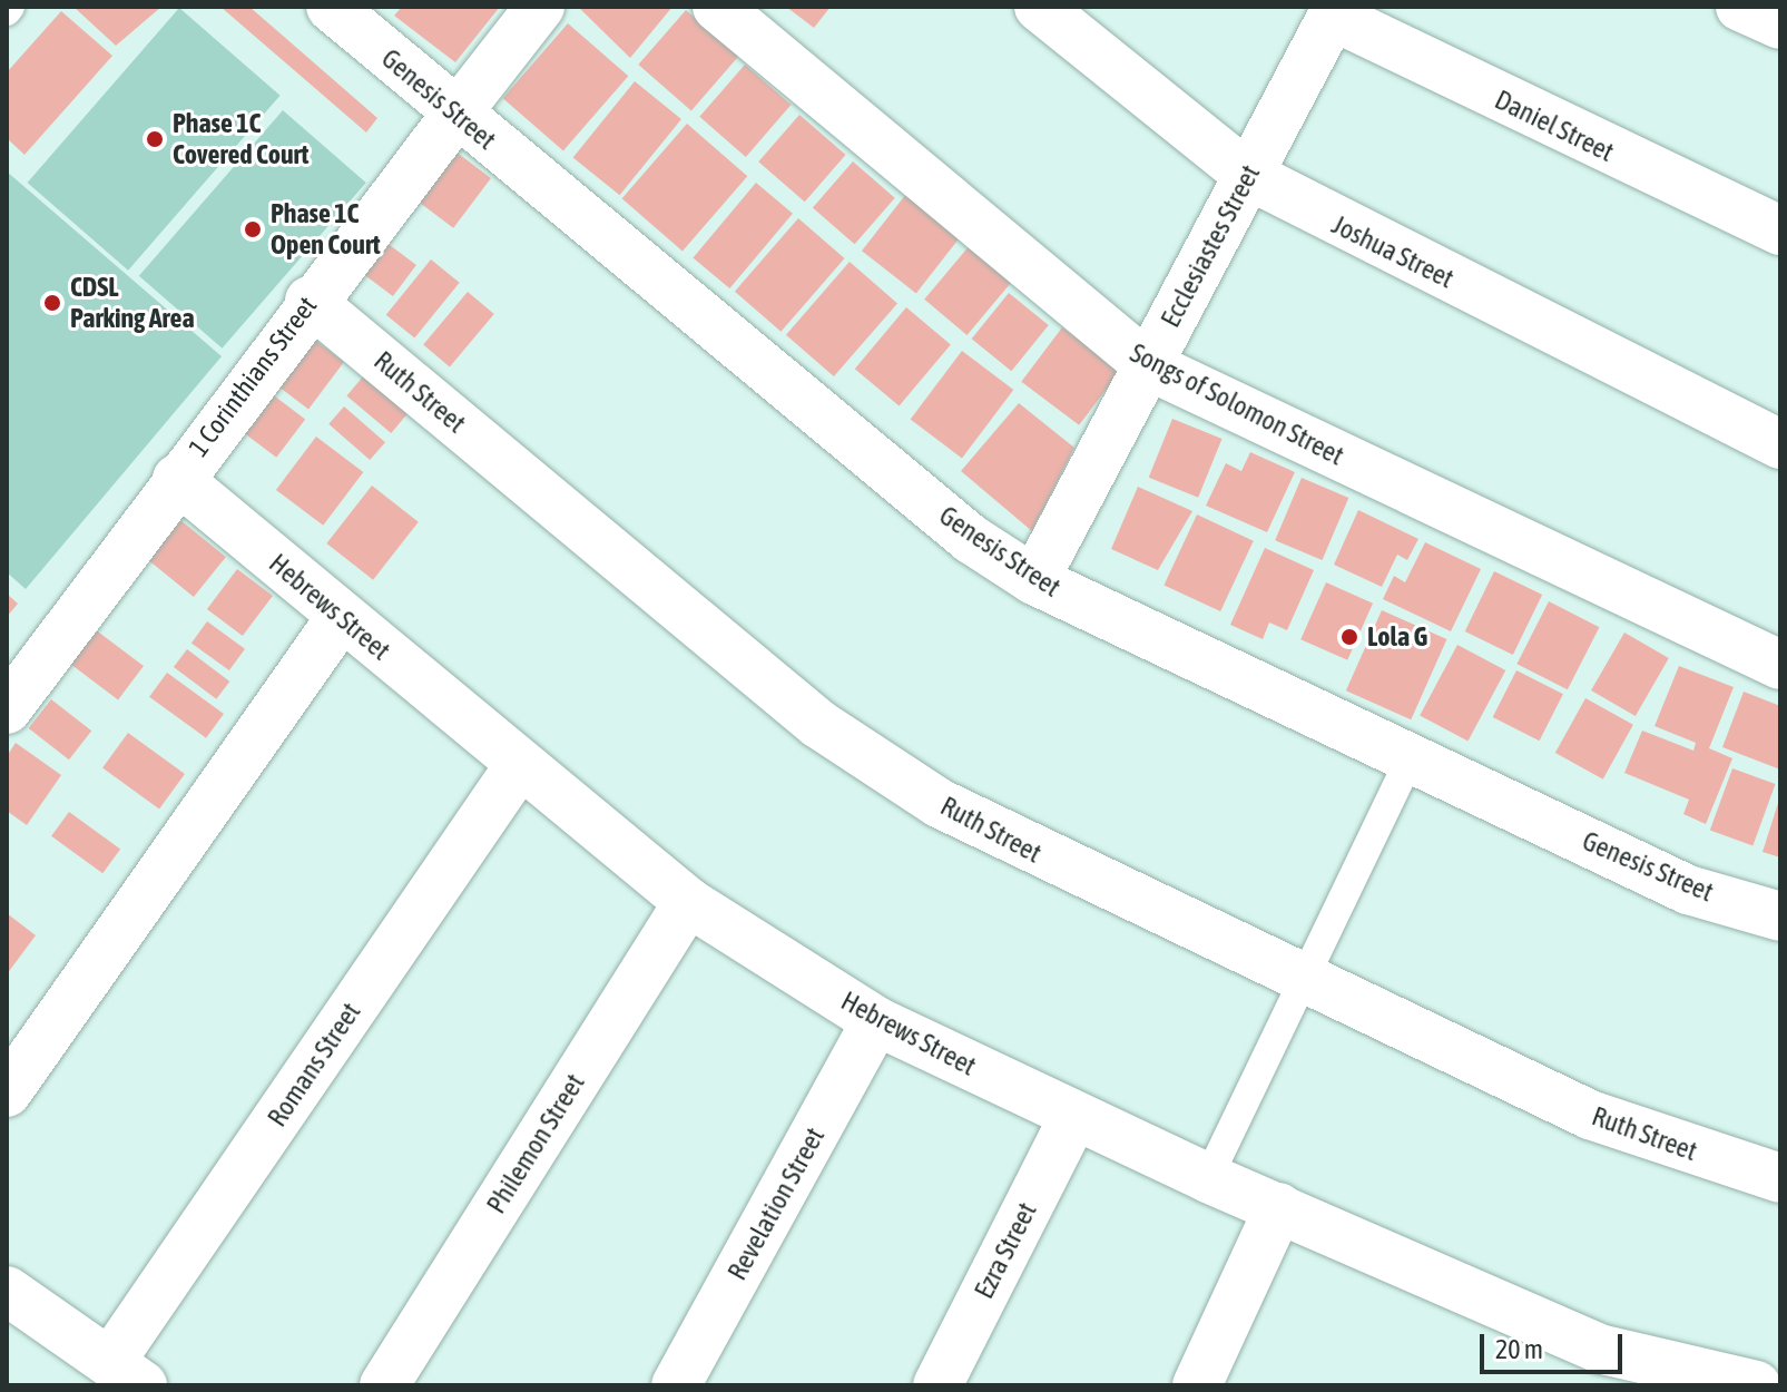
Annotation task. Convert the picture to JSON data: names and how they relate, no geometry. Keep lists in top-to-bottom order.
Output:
{
  "streets": {
    "street": [
      "Genesis Street",
      "Daniel Street",
      "Ecclesiastes Street",
      "Joshua Street",
      "1 Corinthians Street",
      "Ruth Street",
      "Songs of Solomon Street",
      "Hebrews Street",
      "Romans Street",
      "Philemon Street",
      "Revelation Street",
      "Ezra Street"
    ]
  },
  "crossings": [
    ["Genesis Street", "Ecclesiastes Street"],
    ["Genesis Street", "1 Corinthians Street"],
    ["Daniel Street", "Ecclesiastes Street"],
    ["Ecclesiastes Street", "Joshua Street"],
    ["Ecclesiastes Street", "Songs of Solomon Street"],
    ["1 Corinthians Street", "Ruth Street"],
    ["1 Corinthians Street", "Hebrews Street"],
    ["Hebrews Street", "Romans Street"],
    ["Hebrews Street", "Philemon Street"],
    ["Hebrews Street", "Revelation Street"],
    ["Hebrews Street", "Ezra Street"]
  ],
  "places": [
    "Phase 1C Covered Court",
    "Phase 1C Open Court",
    "CDSL Parking Area",
    "Lola G"
  ],
  "scale_bar": "20 m"
}
